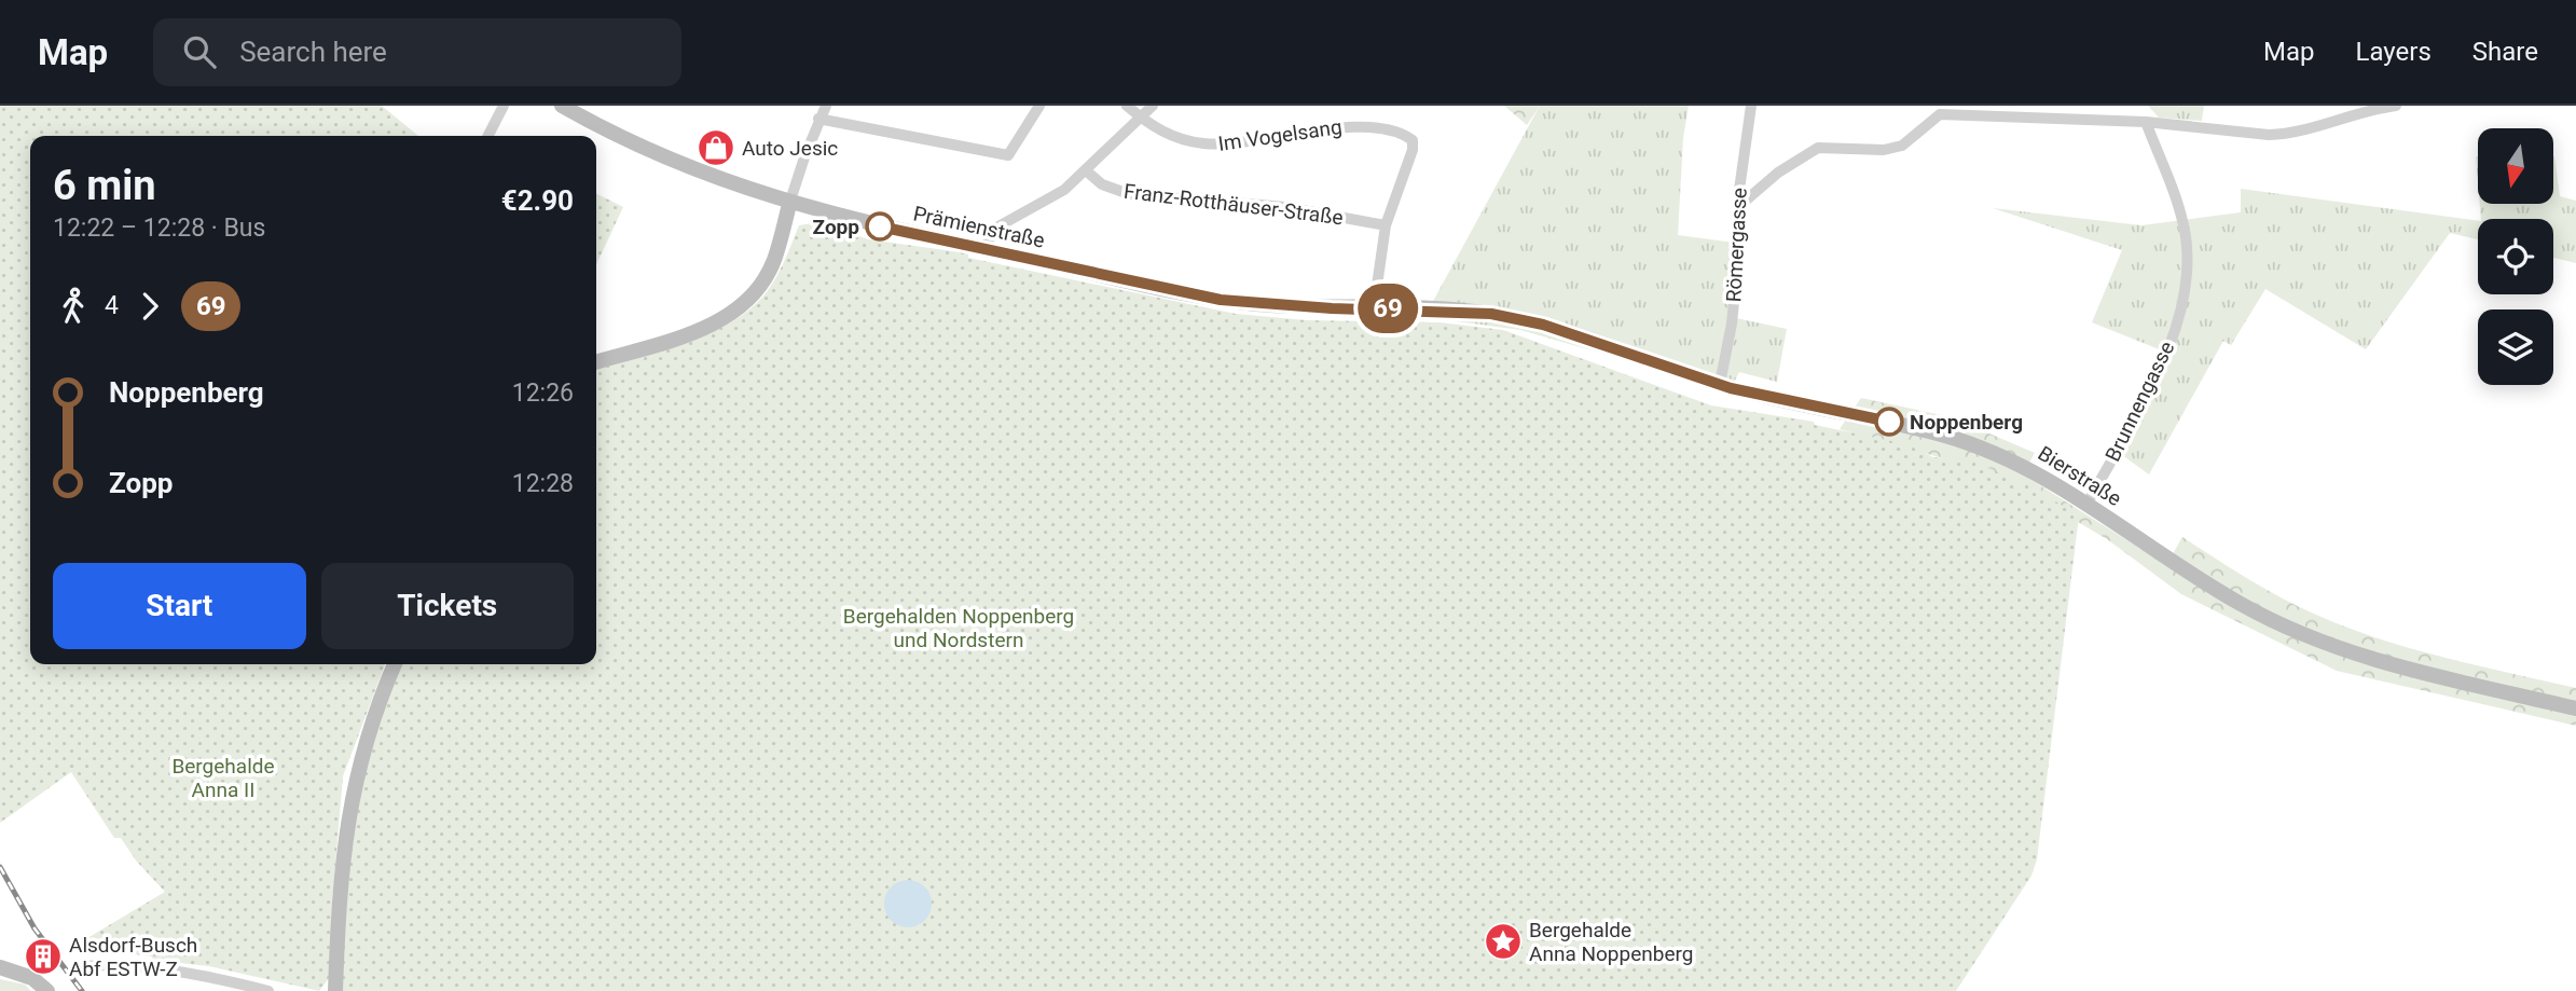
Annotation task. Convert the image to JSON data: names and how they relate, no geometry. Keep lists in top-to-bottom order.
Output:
{
  "streets": {
    "main road": ["Prämienstraße", "Bierstraße"],
    "street": [
      "Im Vogelsang",
      "Franz-Rotthäuser-Straße",
      "Römergasse",
      "Brunnengasse"
    ]
  },
  "crossings": [
    ["Im Vogelsang", "Franz-Rotthäuser-Straße"],
    ["Prämienstraße", "Bierstraße"],
    ["Römergasse", "Bierstraße"],
    ["Brunnengasse", "Bierstraße"]
  ],
  "parks": ["Bergehalden Noppenberg und Nordstern", "Bergehalde Anna II"],
  "places": {
    "shop": ["Auto Jesic"],
    "other": ["Zopp", "Noppenberg"],
    "place": ["Bergehalde Anna Noppenberg"],
    "building": ["Alsdorf-Busch Abf ESTW-Z"]
  },
  "lines": ["bus line 69"],
  "north": "bottom",
  "page": {
    "header": "Map",
    "search": "Search here",
    "nav": ["Map", "Layers", "Share"],
    "on_map": "69",
    "heading": ["6 min", "12:22 – 12:28 · Bus", "€2.90"],
    "legs": ["4", "69"],
    "list": [
      {
        "name": "Noppenberg",
        "value": "12:26"
      },
      {
        "name": "Zopp",
        "value": "12:28"
      }
    ],
    "buttons": ["Start", "Tickets"]
  }
}
